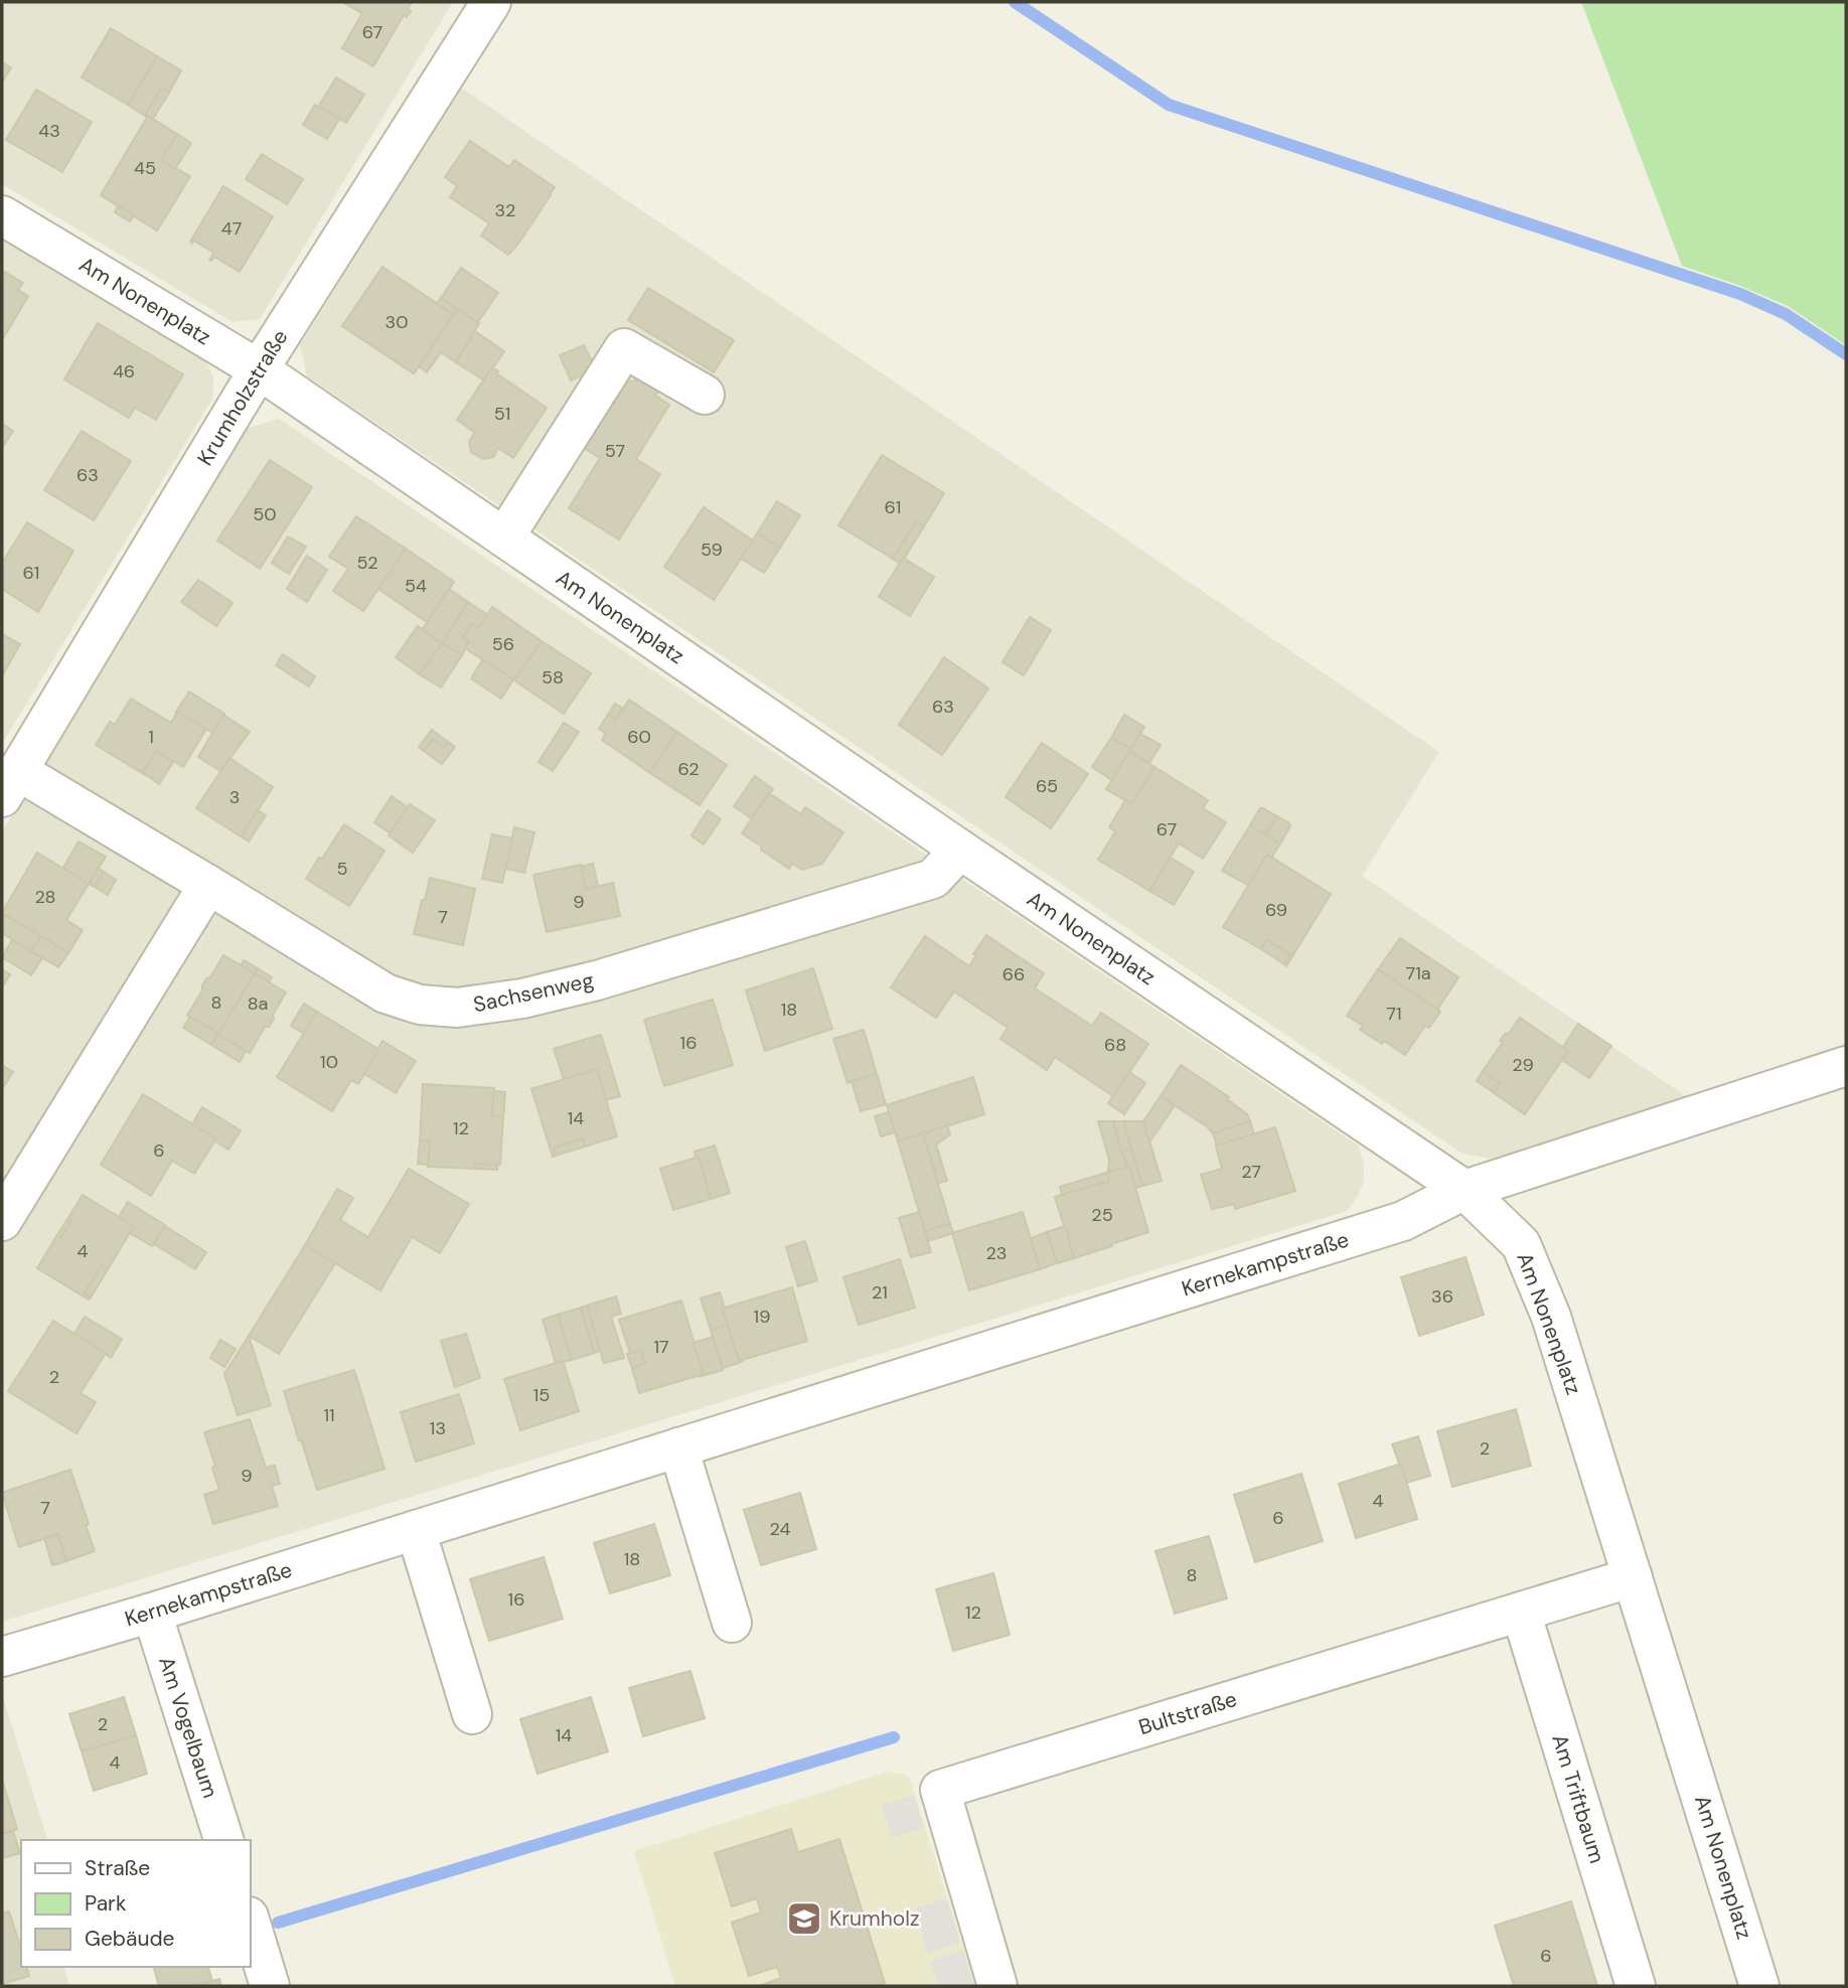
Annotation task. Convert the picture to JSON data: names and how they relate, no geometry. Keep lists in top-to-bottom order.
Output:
{
  "streets": {
    "street": [
      "Am Nonenplatz",
      "Krumholzstraße",
      "Sachsenweg",
      "Kernekampstraße",
      "Bultstraße",
      "Am Vogelbaum",
      "Am Triftbaum"
    ]
  },
  "crossings": [
    ["Am Nonenplatz", "Krumholzstraße"],
    ["Am Nonenplatz", "Sachsenweg"],
    ["Am Nonenplatz", "Kernekampstraße"],
    ["Am Nonenplatz", "Bultstraße"],
    ["Krumholzstraße", "Sachsenweg"],
    ["Kernekampstraße", "Am Vogelbaum"],
    ["Bultstraße", "Am Triftbaum"]
  ],
  "places": {
    "school or university": ["Krumholz"]
  },
  "house_numbers": [
    "67",
    "43",
    "45",
    "32",
    "47",
    "30",
    "46",
    "51",
    "57",
    "63",
    "61",
    "50",
    "59",
    "52",
    "61",
    "54",
    "56",
    "58",
    "63",
    "1",
    "60",
    "62",
    "65",
    "3",
    "67",
    "5",
    "28",
    "9",
    "69",
    "7",
    "71a",
    "66",
    "8",
    "8a",
    "18",
    "71",
    "16",
    "68",
    "10",
    "29",
    "14",
    "12",
    "6",
    "27",
    "25",
    "4",
    "23",
    "21",
    "36",
    "19",
    "17",
    "2",
    "15",
    "11",
    "13",
    "2",
    "9",
    "4",
    "7",
    "6",
    "24",
    "18",
    "8",
    "16",
    "12",
    "2",
    "14",
    "4",
    "6"
  ],
  "legend": ["Straße", "Park", "Gebäude"]
}
